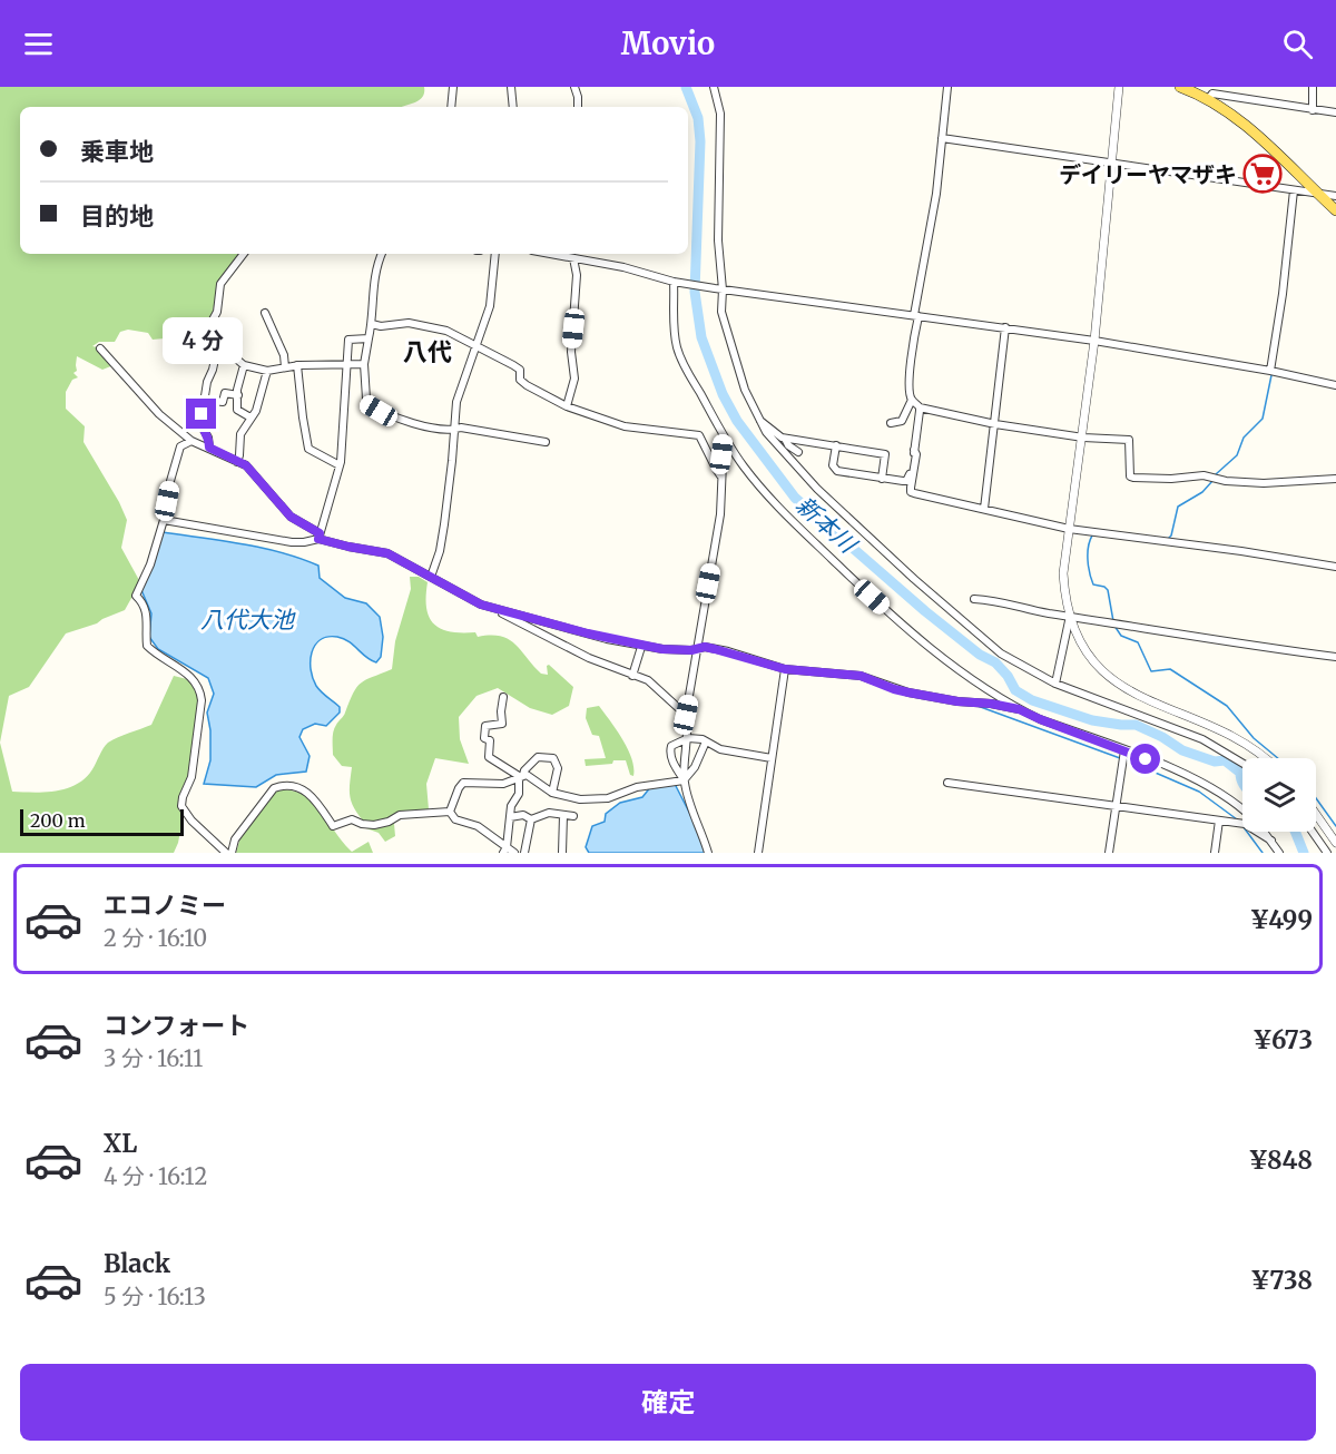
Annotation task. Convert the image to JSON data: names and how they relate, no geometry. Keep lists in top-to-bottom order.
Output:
{
  "districts": ["八代"],
  "water": ["新本川", "八代大池"],
  "places": {
    "supermarket": ["デイリーヤマザキ"]
  },
  "scale_bar": "200 m",
  "page": {
    "header": "Movio",
    "banner": ["乗車地", "目的地"],
    "bubble": "4 分",
    "scale": "200 m",
    "list": [
      {
        "name": "エコノミー",
        "note": "2 分 · 16:10",
        "value": "¥499"
      },
      {
        "name": "コンフォート",
        "note": "3 分 · 16:11",
        "value": "¥673"
      },
      {
        "name": "XL",
        "note": "4 分 · 16:12",
        "value": "¥848"
      },
      {
        "name": "Black",
        "note": "5 分 · 16:13",
        "value": "¥738"
      }
    ],
    "buttons": "確定"
  }
}
